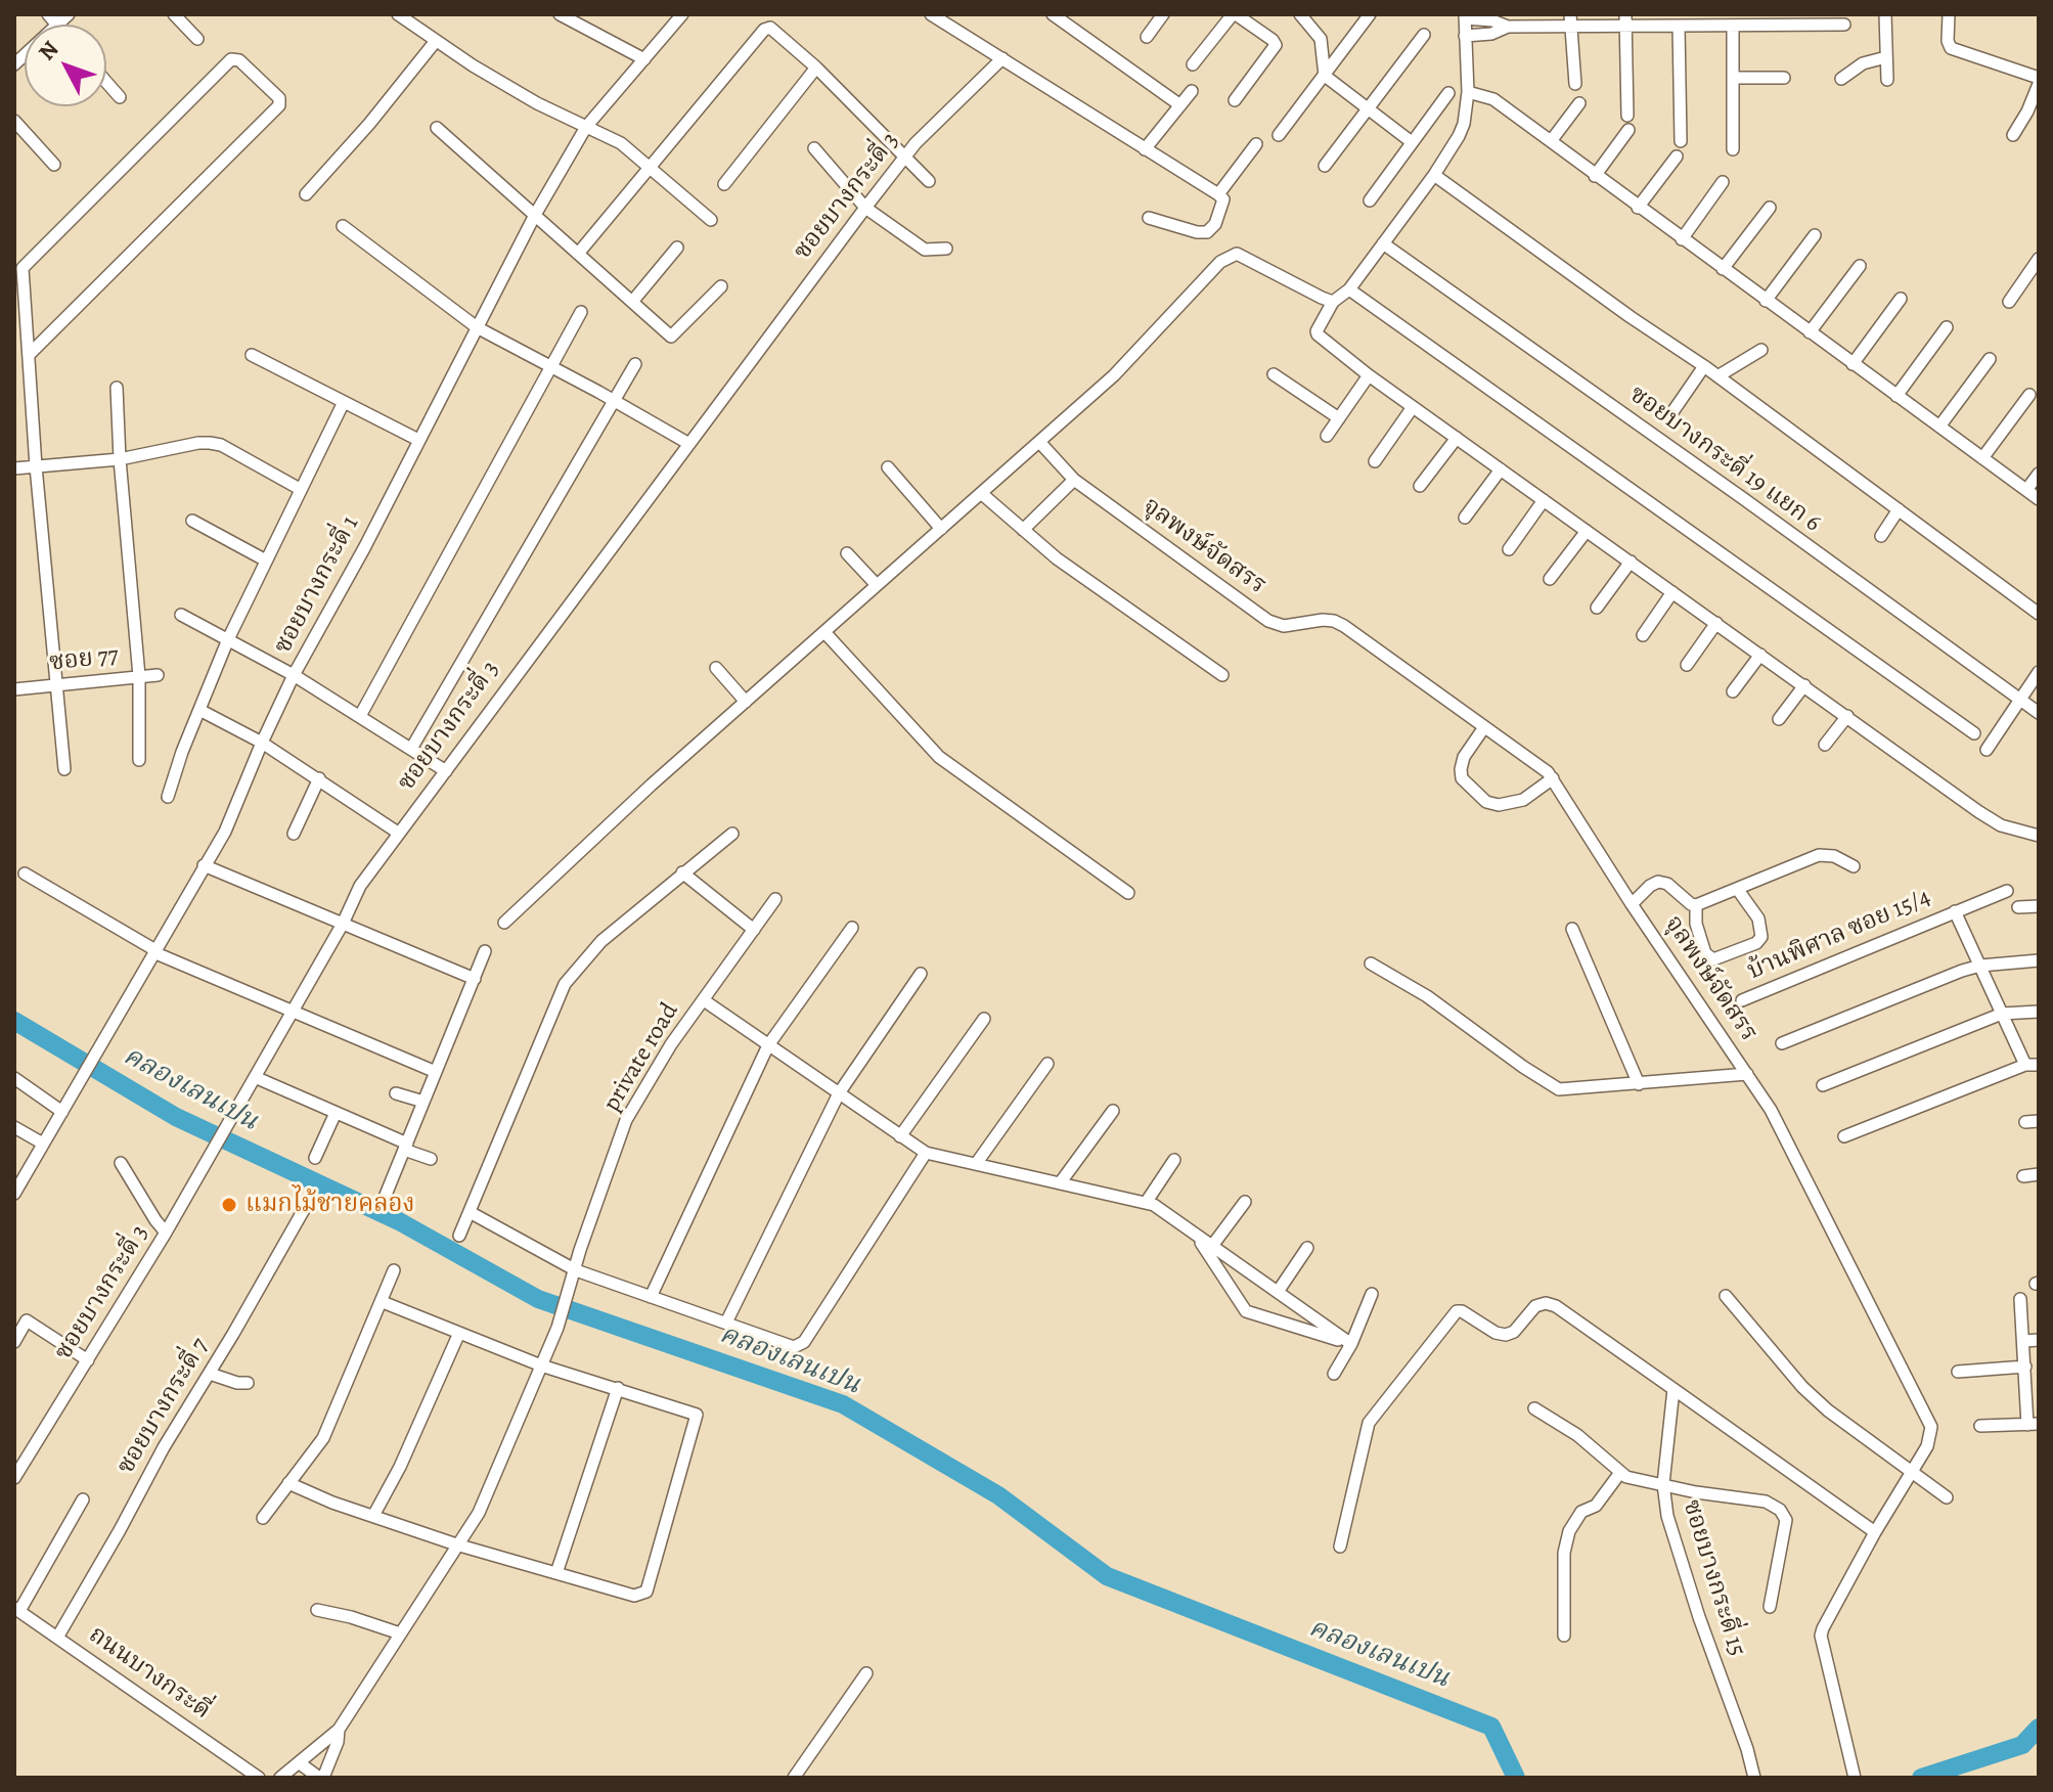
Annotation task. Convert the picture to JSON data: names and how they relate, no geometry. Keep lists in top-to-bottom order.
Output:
{
  "streets": {
    "street": [
      "ซอยบางกระดี่ 3",
      "ซอยบางกระดี่ 19 แยก 6",
      "จุลพงษ์จัดสรร",
      "ซอยบางกระดี่ 1",
      "ซอย 77",
      "บ้านพิศาล ซอย 15/4",
      "private road",
      "ซอยบางกระดี่ 7",
      "ซอยบางกระดี่ 15",
      "ถนนบางกระดี่"
    ]
  },
  "crossings": [
    ["ซอยบางกระดี่ 7", "ถนนบางกระดี่"]
  ],
  "water": ["คลองเลนเปน"],
  "places": ["แมกไม้ชายคลอง"],
  "north": "top left"
}
